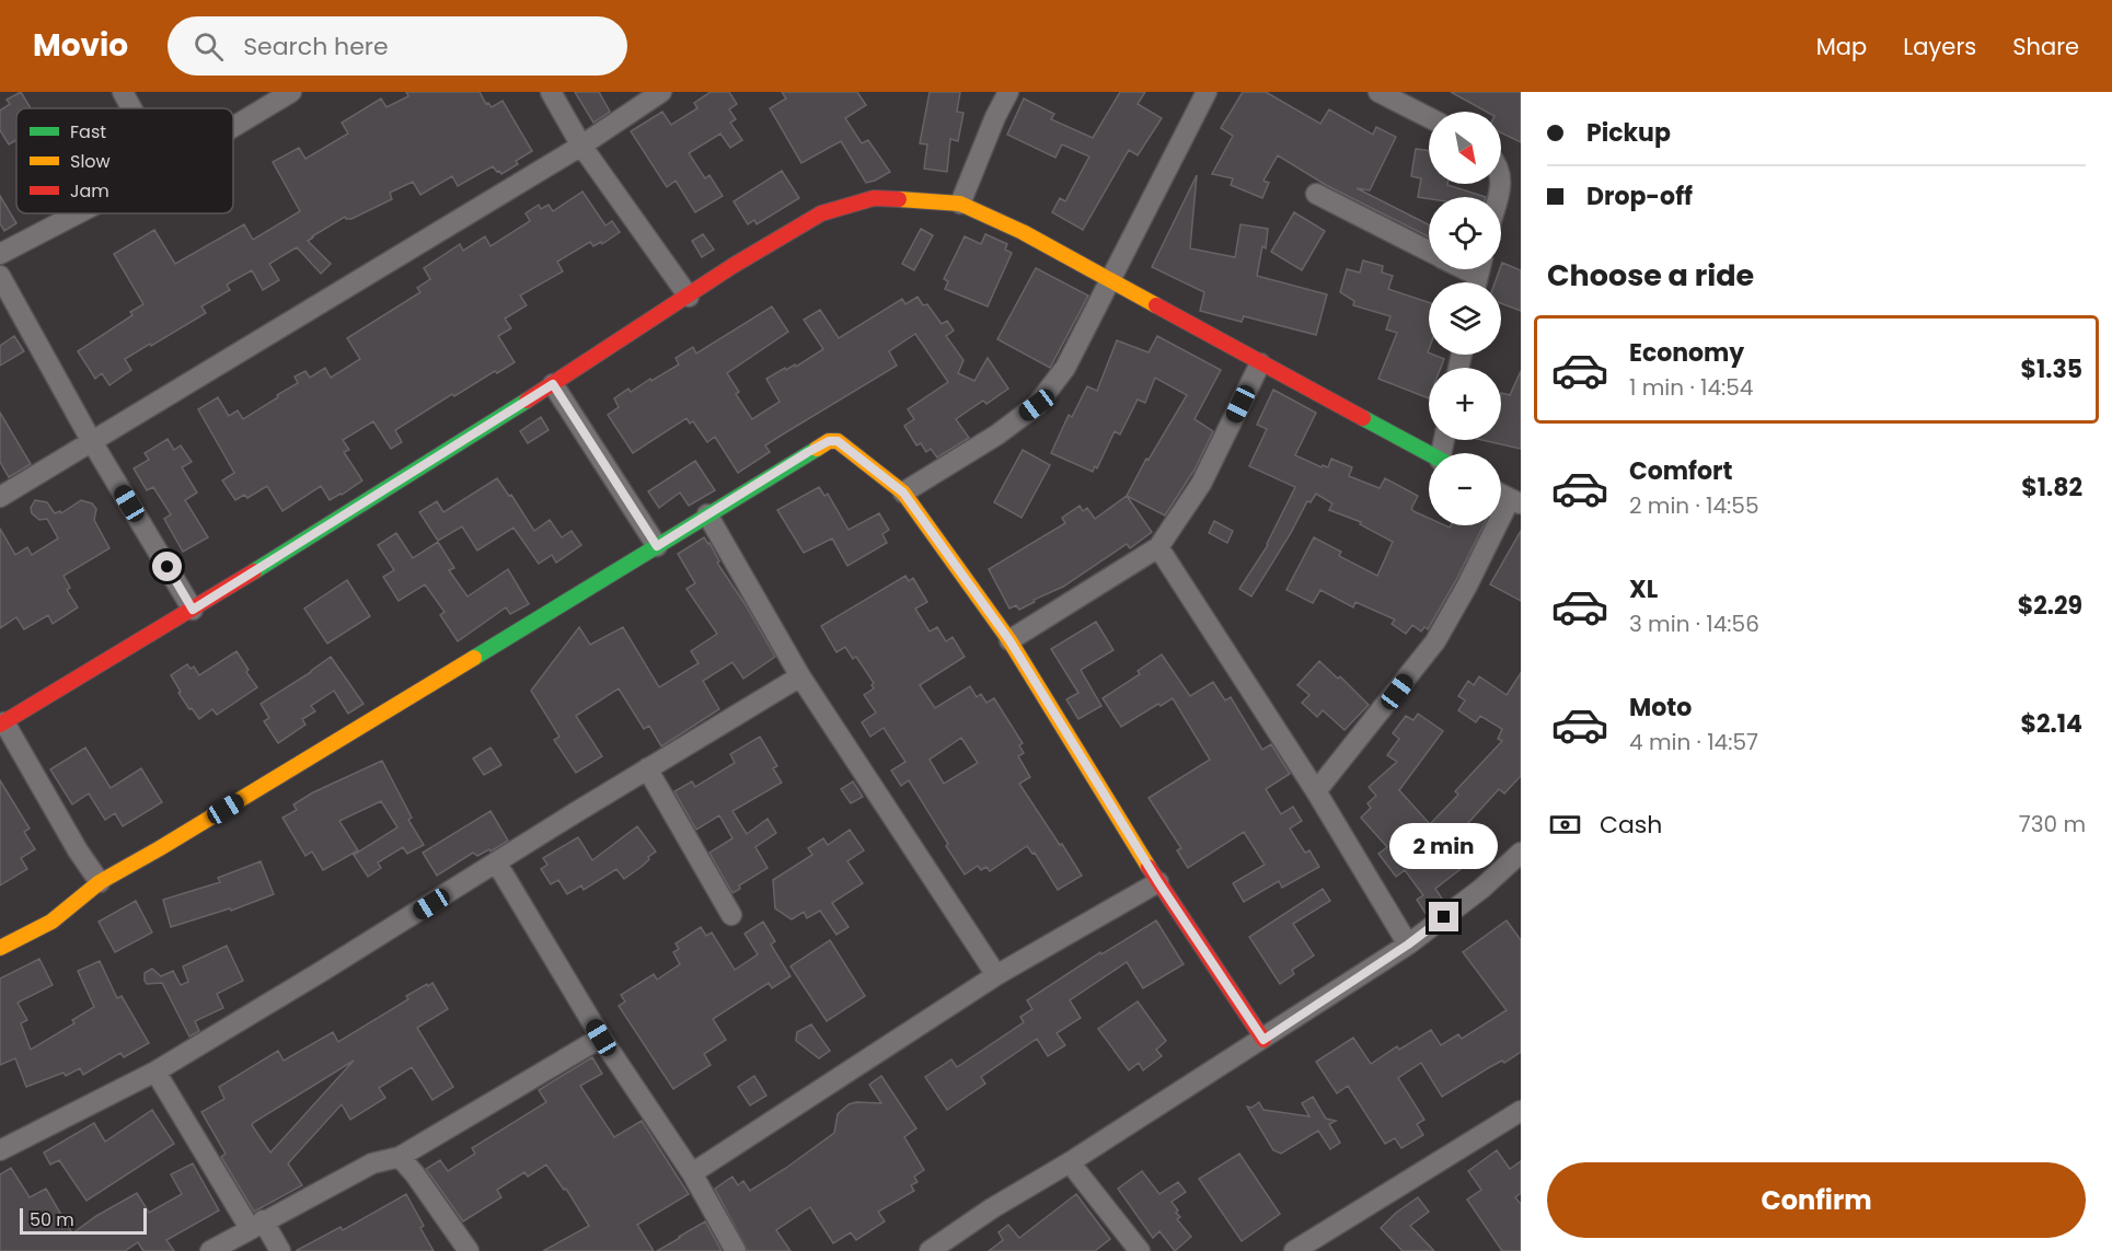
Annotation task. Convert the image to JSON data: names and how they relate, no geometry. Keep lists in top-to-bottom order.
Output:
{
  "legend": ["Fast", "Slow", "Jam"],
  "scale_bar": "50 m",
  "north": "bottom right",
  "page": {
    "header": "Movio",
    "search": "Search here",
    "nav": ["Map", "Layers", "Share"],
    "banner": ["Pickup", "Drop-off"],
    "map_buttons": ["+", "−"],
    "heading": "Choose a ride",
    "list": [
      {
        "name": "Economy",
        "note": "1 min · 14:54",
        "value": "$1.35"
      },
      {
        "name": "Comfort",
        "note": "2 min · 14:55",
        "value": "$1.82"
      },
      {
        "name": "XL",
        "note": "3 min · 14:56",
        "value": "$2.29"
      },
      {
        "name": "Moto",
        "note": "4 min · 14:57",
        "value": "$2.14"
      }
    ],
    "pay": ["Cash", "730 m"],
    "bubble": "2 min",
    "buttons": "Confirm",
    "scale": "50 m"
  }
}
